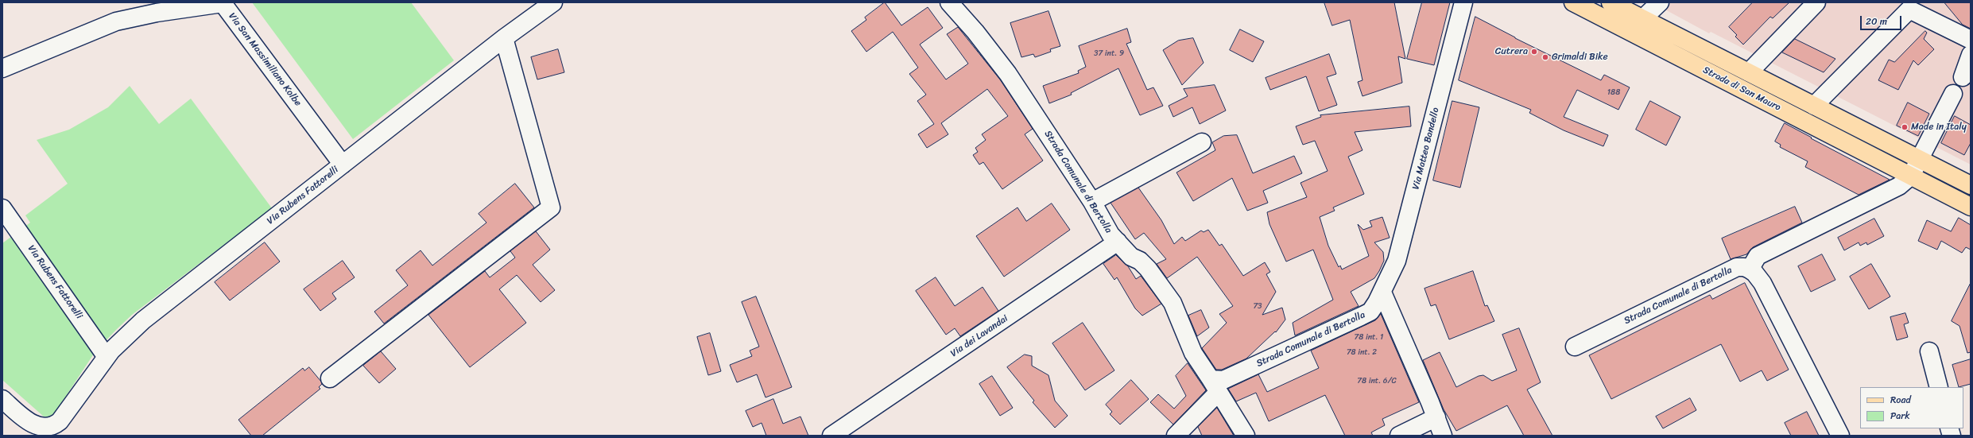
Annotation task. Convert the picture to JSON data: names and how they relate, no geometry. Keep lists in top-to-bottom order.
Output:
{
  "streets": {
    "main road": ["Strada di San Mauro"],
    "street": [
      "Via San Massimiliano Kolbe",
      "Via Matteo Bandello",
      "Strada Comunale di Bertolla",
      "Via Rubens Fattorelli",
      "Via dei Lavandai"
    ]
  },
  "crossings": [
    ["Via San Massimiliano Kolbe", "Via Rubens Fattorelli"],
    ["Via Matteo Bandello", "Strada Comunale di Bertolla"],
    ["Strada Comunale di Bertolla", "Via dei Lavandai"]
  ],
  "places": ["Cutrera", "Grimaldi Bike", "Made in Italy"],
  "house_numbers": [
    "37 int. 9",
    "188",
    "73",
    "78 int. 1",
    "78 int. 2",
    "78 int. 6/C"
  ],
  "legend": ["Road", "Park"],
  "scale_bar": "20 m"
}
